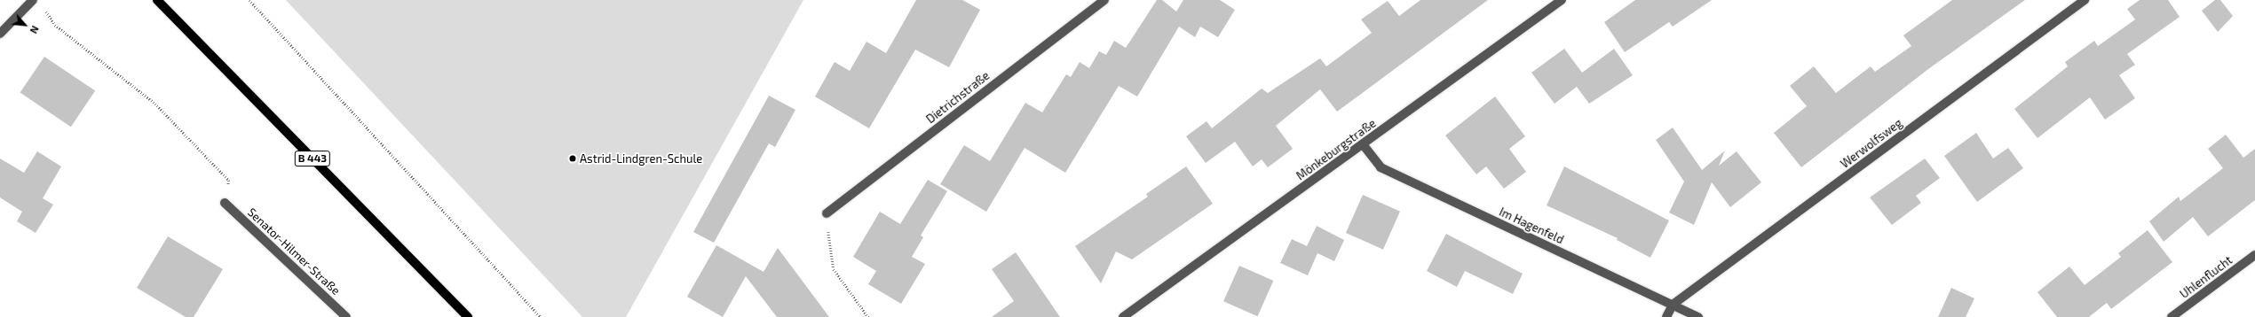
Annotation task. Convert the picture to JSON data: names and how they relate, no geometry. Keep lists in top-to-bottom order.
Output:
{
  "streets": {
    "main road": ["B 443"],
    "street": [
      "Dietrichstraße",
      "Werwolfsweg",
      "Mönkeburgstraße",
      "Im Hagenfeld",
      "Senator-Hilmer-Straße",
      "Uhlenflucht"
    ]
  },
  "crossings": [
    ["Werwolfsweg", "Im Hagenfeld"],
    ["Mönkeburgstraße", "Im Hagenfeld"]
  ],
  "places": ["Astrid-Lindgren-Schule"],
  "north": "bottom right"
}
